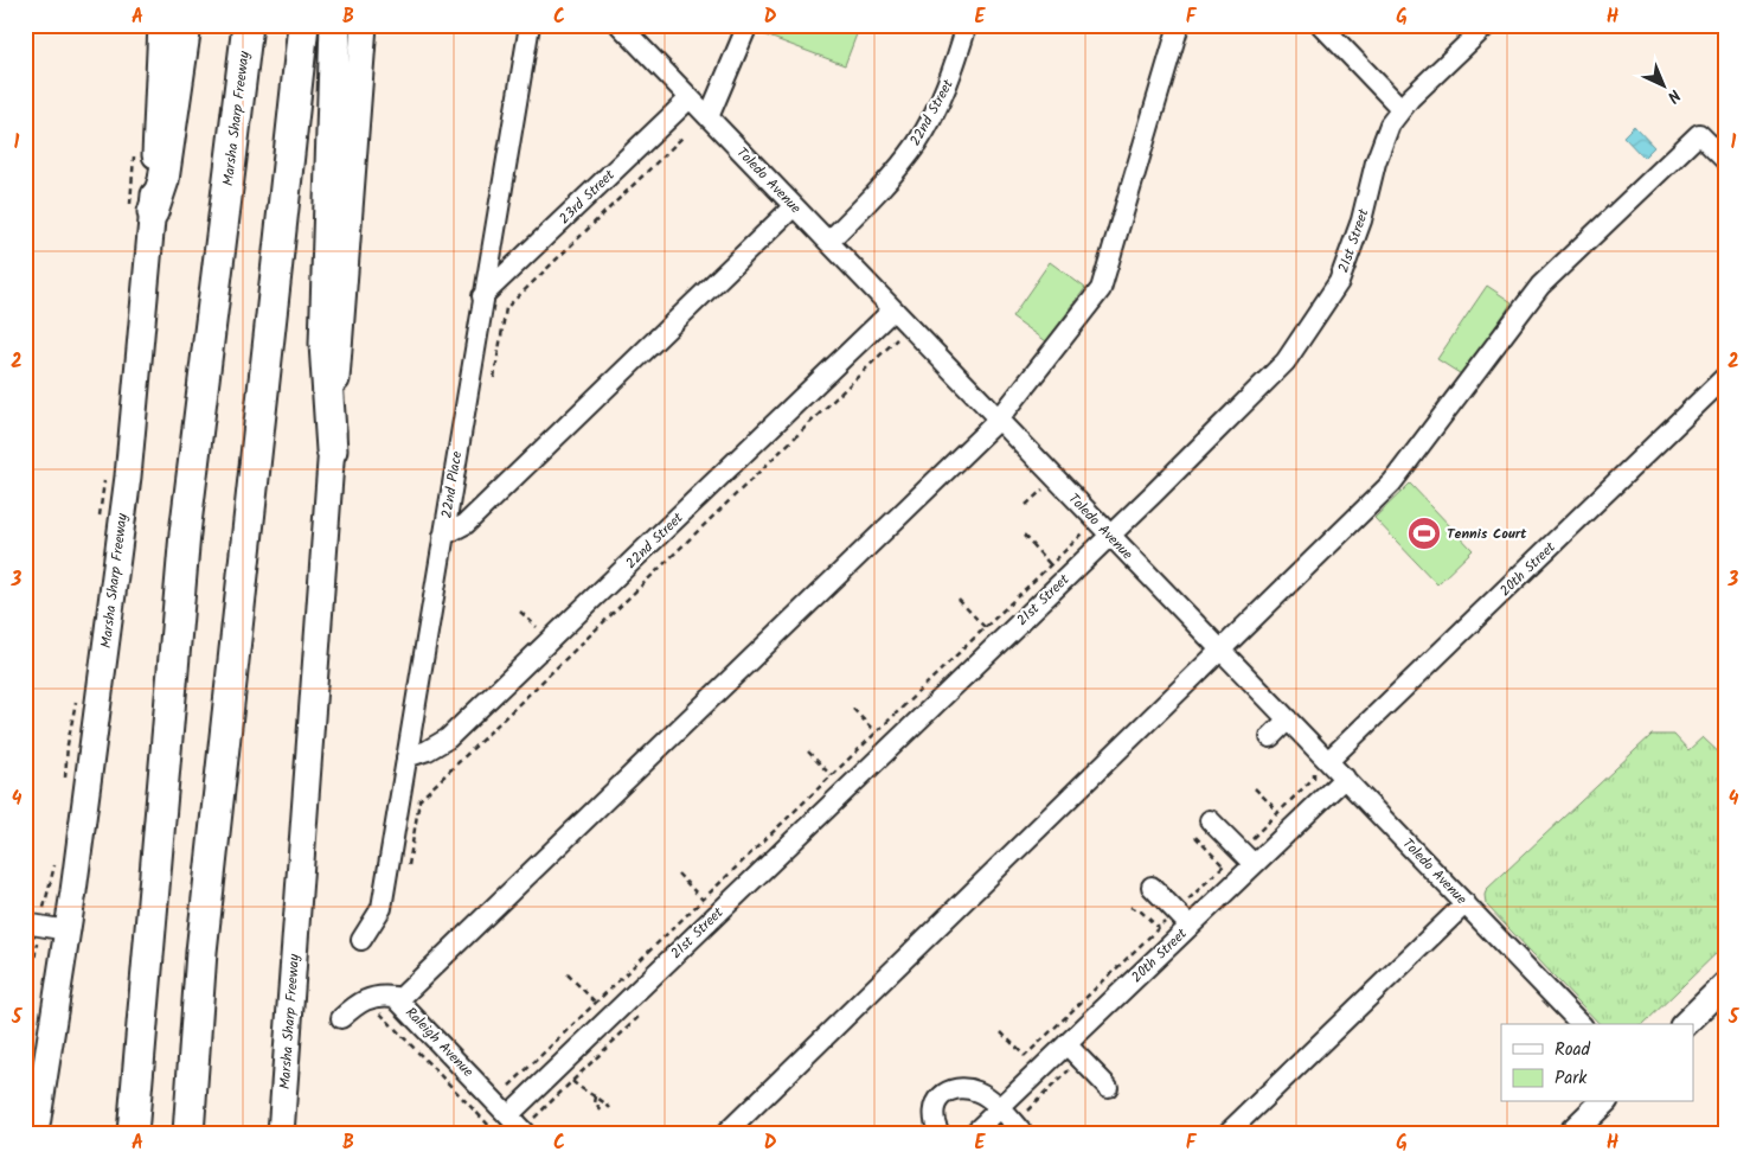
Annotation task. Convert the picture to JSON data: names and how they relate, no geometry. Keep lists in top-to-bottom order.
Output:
{
  "streets": {
    "highway": ["Marsha Sharp Freeway"],
    "street": [
      "22nd Street",
      "Toledo Avenue",
      "23rd Street",
      "21st Street",
      "22nd Place",
      "20th Street",
      "Raleigh Avenue"
    ]
  },
  "crossings": [
    ["22nd Street", "Toledo Avenue"],
    ["22nd Street", "22nd Place"],
    ["Toledo Avenue", "23rd Street"],
    ["Toledo Avenue", "21st Street"],
    ["Toledo Avenue", "20th Street"],
    ["23rd Street", "22nd Place"],
    ["21st Street", "Raleigh Avenue"]
  ],
  "places": {
    "sports": ["Tennis Court"]
  },
  "legend": ["Road", "Park"],
  "north": "bottom right",
  "grid": {
    "columns": [
      "A",
      "B",
      "C",
      "D",
      "E",
      "F",
      "G",
      "H"
    ],
    "rows": [
      "1",
      "2",
      "3",
      "4",
      "5"
    ]
  }
}
